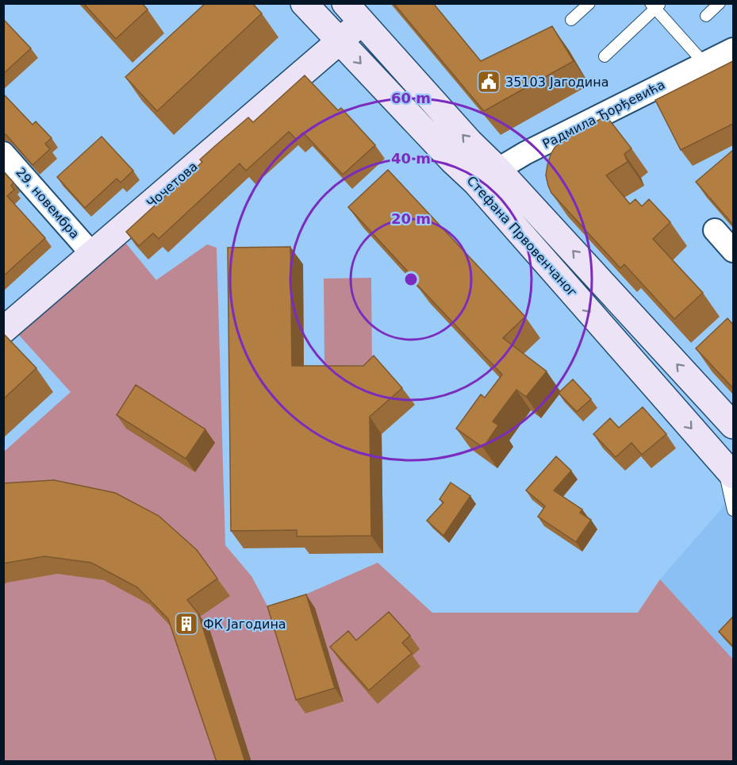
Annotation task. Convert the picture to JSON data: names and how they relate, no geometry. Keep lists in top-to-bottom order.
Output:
{
  "streets": {
    "street": [
      "Радмила Ђорђевића",
      "Чочетова",
      "29. новембра",
      "Стефана Првовенчаног"
    ]
  },
  "crossings": [
    ["Радмила Ђорђевића", "Стефана Првовенчаног"],
    ["Чочетова", "29. новембра"],
    ["Чочетова", "Стефана Првовенчаног"]
  ],
  "places": {
    "public building": ["35103 Јагодина"],
    "building": ["ФК Јагодина"]
  },
  "rings": ["60 m", "40 m", "20 m"]
}
